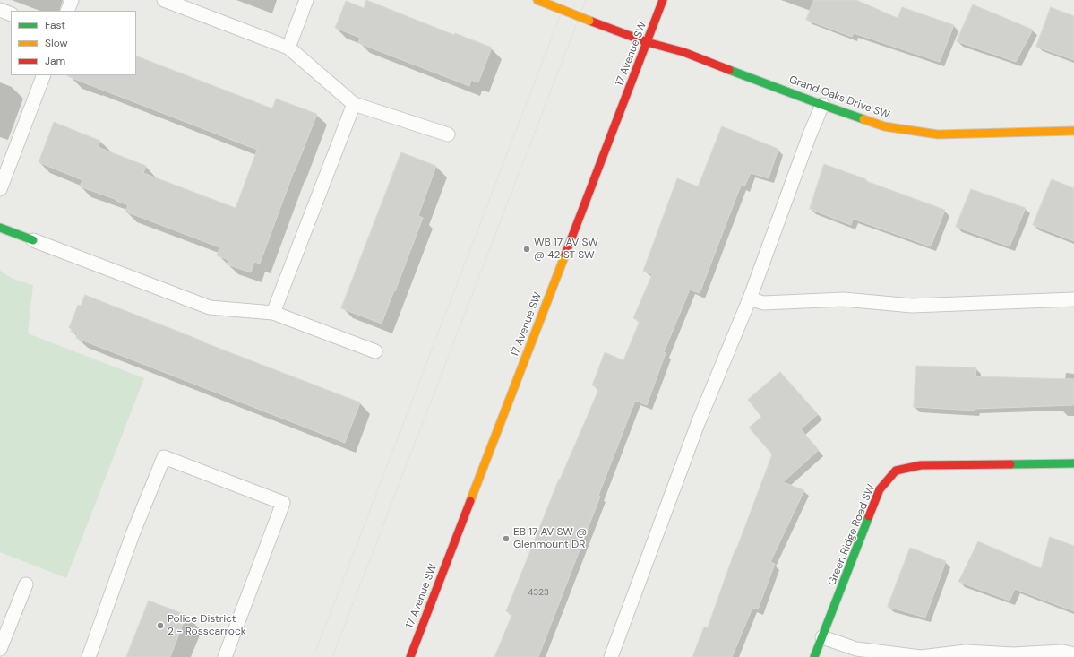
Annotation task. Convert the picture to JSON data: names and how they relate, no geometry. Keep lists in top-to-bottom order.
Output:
{
  "streets": {
    "street": ["17 Avenue SW", "Grand Oaks Drive SW", "Green Ridge Road SW"]
  },
  "crossings": [
    ["17 Avenue SW", "Grand Oaks Drive SW"]
  ],
  "places": ["WB 17 AV SW @ 42 ST SW", "EB 17 AV SW @ Glenmount DR", "Police District 2 - Rosscarrock"],
  "house_numbers": ["4323"],
  "legend": ["Fast", "Slow", "Jam"]
}
